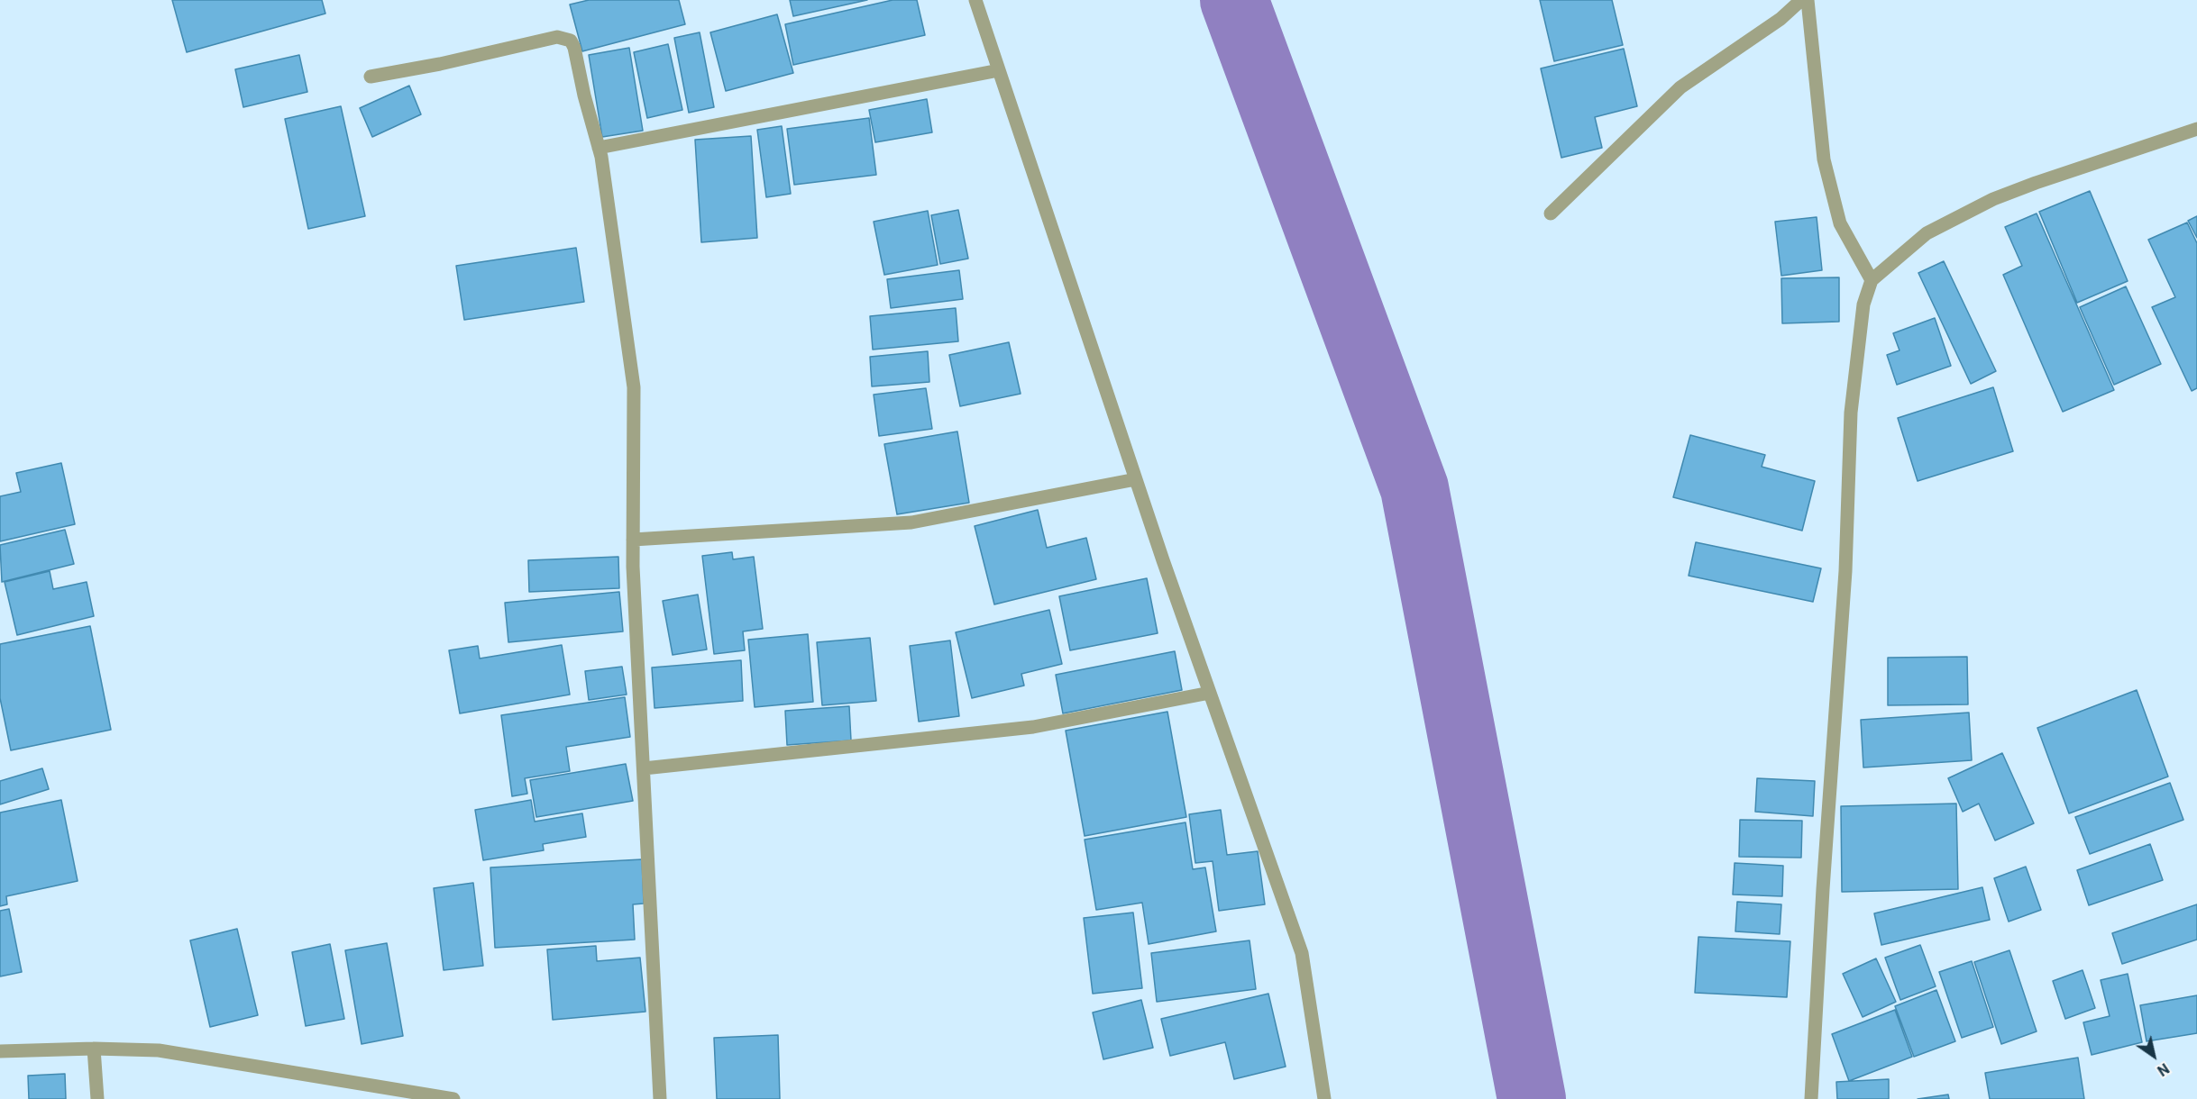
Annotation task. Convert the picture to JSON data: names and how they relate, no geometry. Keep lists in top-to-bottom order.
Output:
{
  "north": "bottom right"
}
